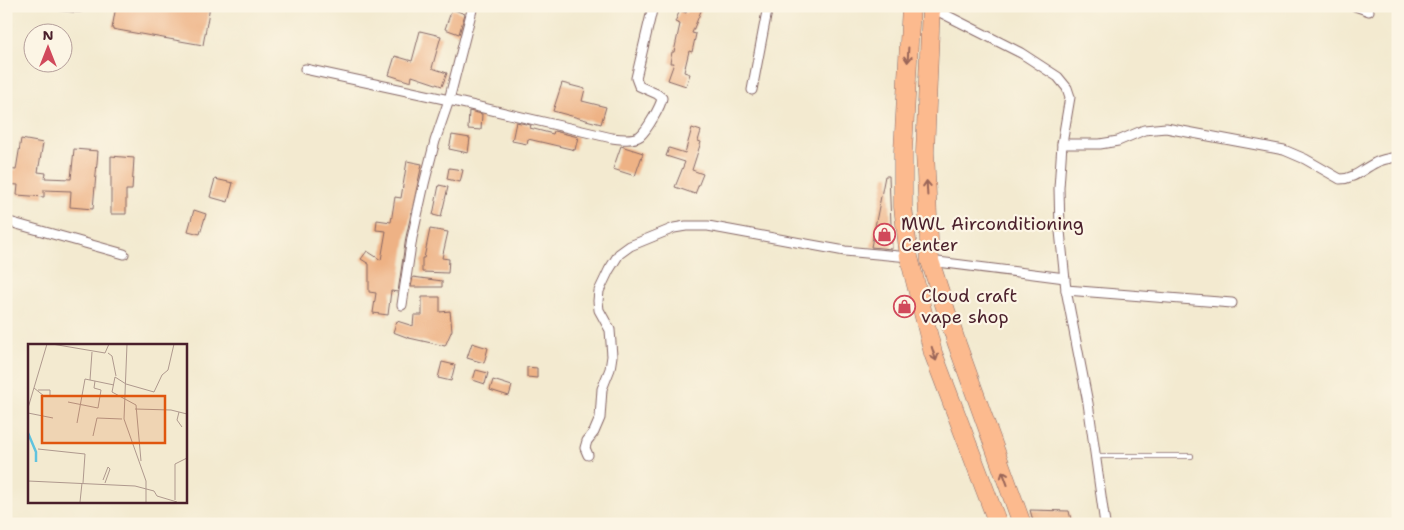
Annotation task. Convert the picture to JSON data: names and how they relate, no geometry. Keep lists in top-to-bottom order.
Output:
{
  "places": {
    "shop": ["MWL Airconditioning Center", "Cloud craft vape shop"]
  },
  "north": "top"
}
